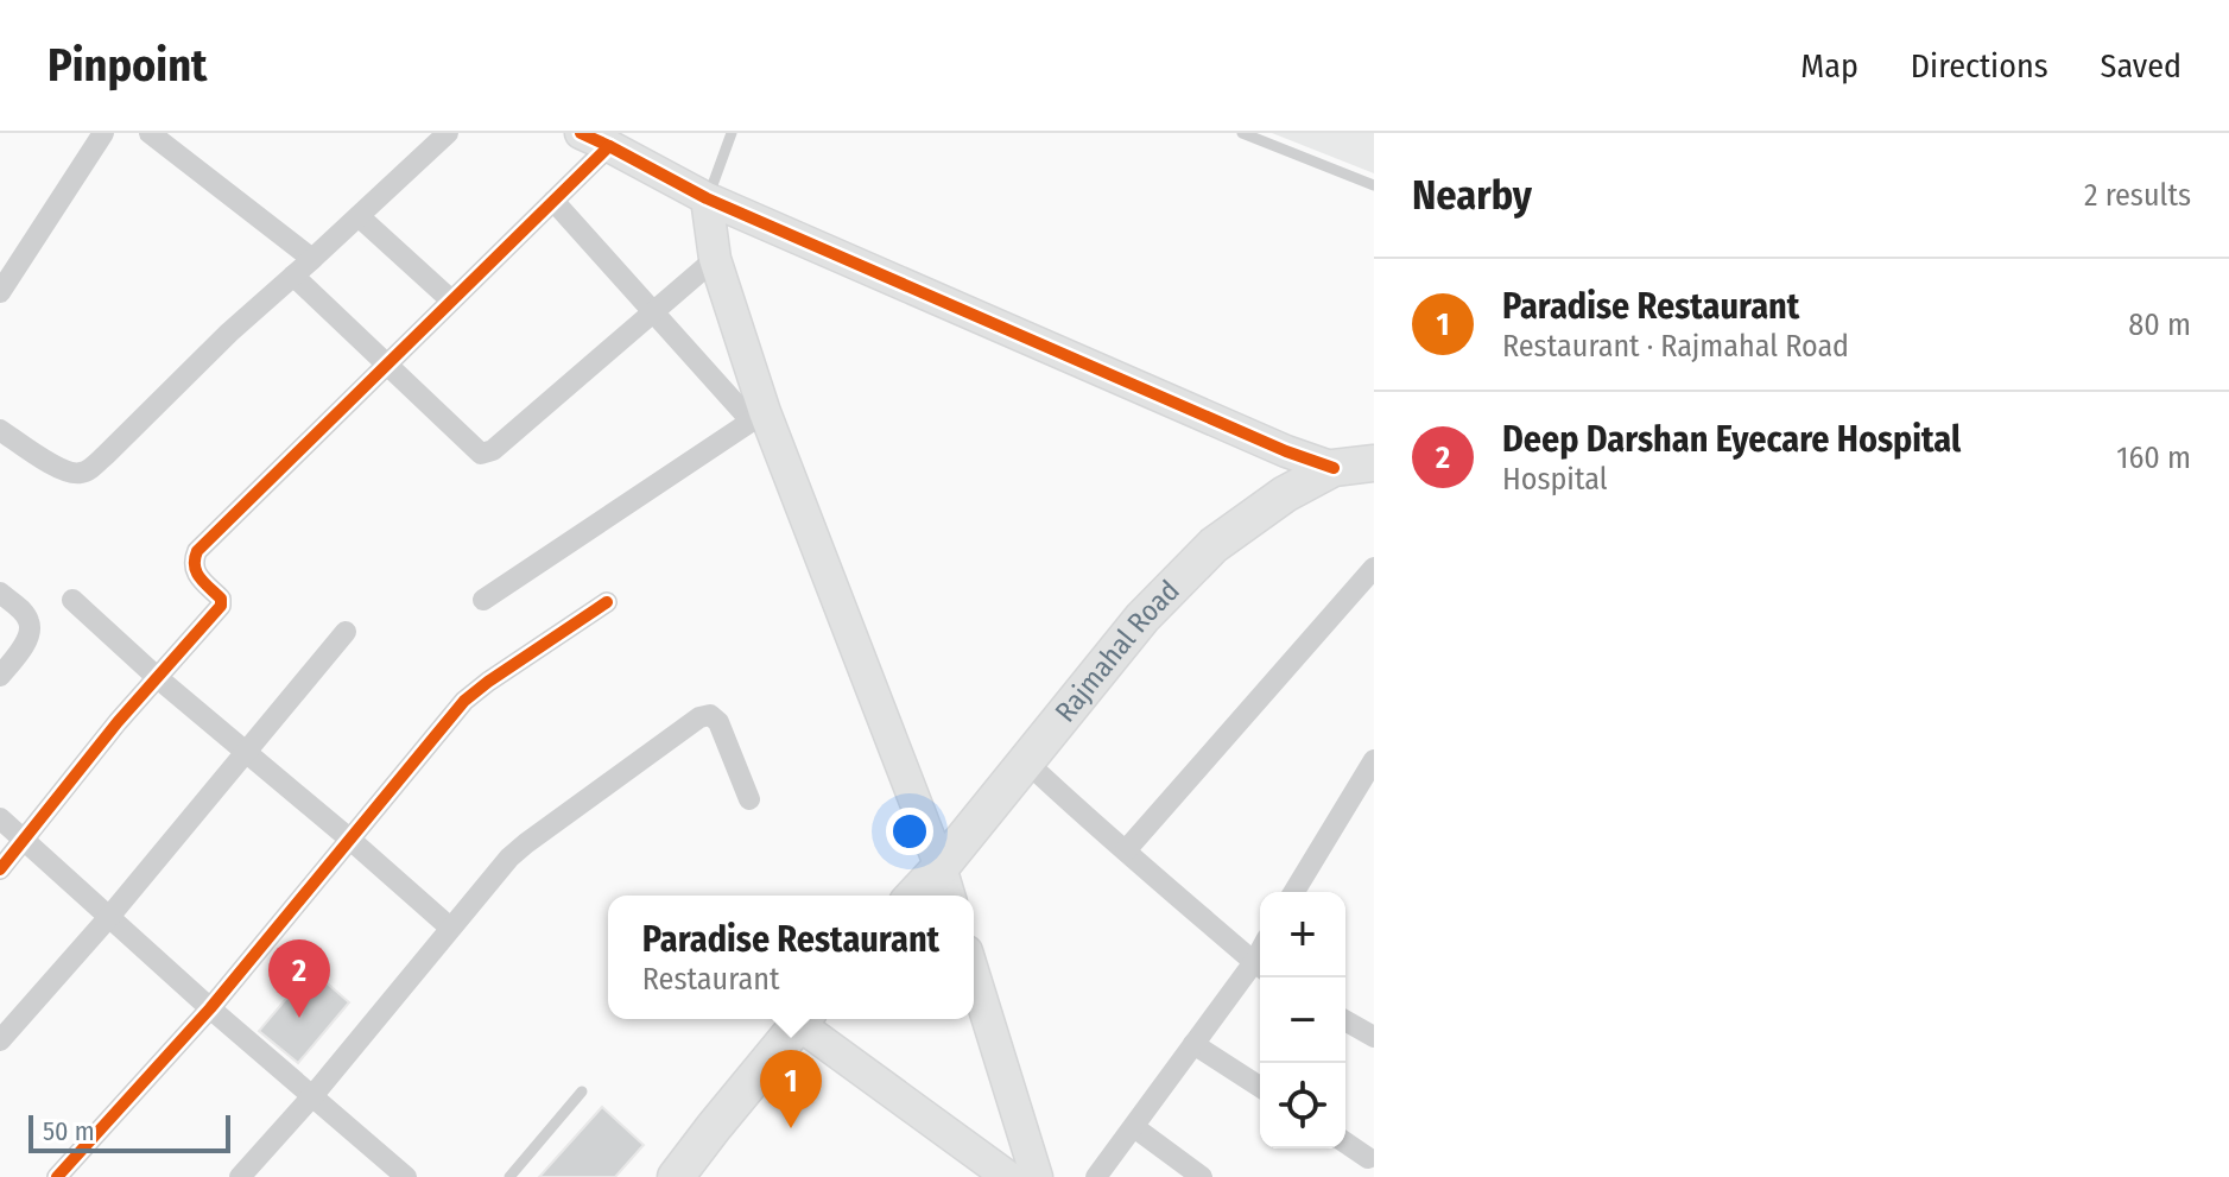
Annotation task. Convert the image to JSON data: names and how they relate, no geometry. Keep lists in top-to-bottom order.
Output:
{
  "streets": {
    "main road": ["Rajmahal Road"]
  },
  "scale_bar": "50 m",
  "page": {
    "header": "Pinpoint",
    "nav": ["Map", "Directions", "Saved"],
    "heading": ["Nearby", "2 results"],
    "list": [
      {
        "mark": "1",
        "name": "Paradise Restaurant",
        "note": "Restaurant · Rajmahal Road",
        "value": "80 m"
      },
      {
        "mark": "2",
        "name": "Deep Darshan Eyecare Hospital",
        "note": "Hospital",
        "value": "160 m"
      }
    ],
    "map_buttons": ["+", "−"],
    "popup": ["Paradise Restaurant", "Restaurant"],
    "pins": ["2", "1"],
    "scale": "50 m"
  }
}
